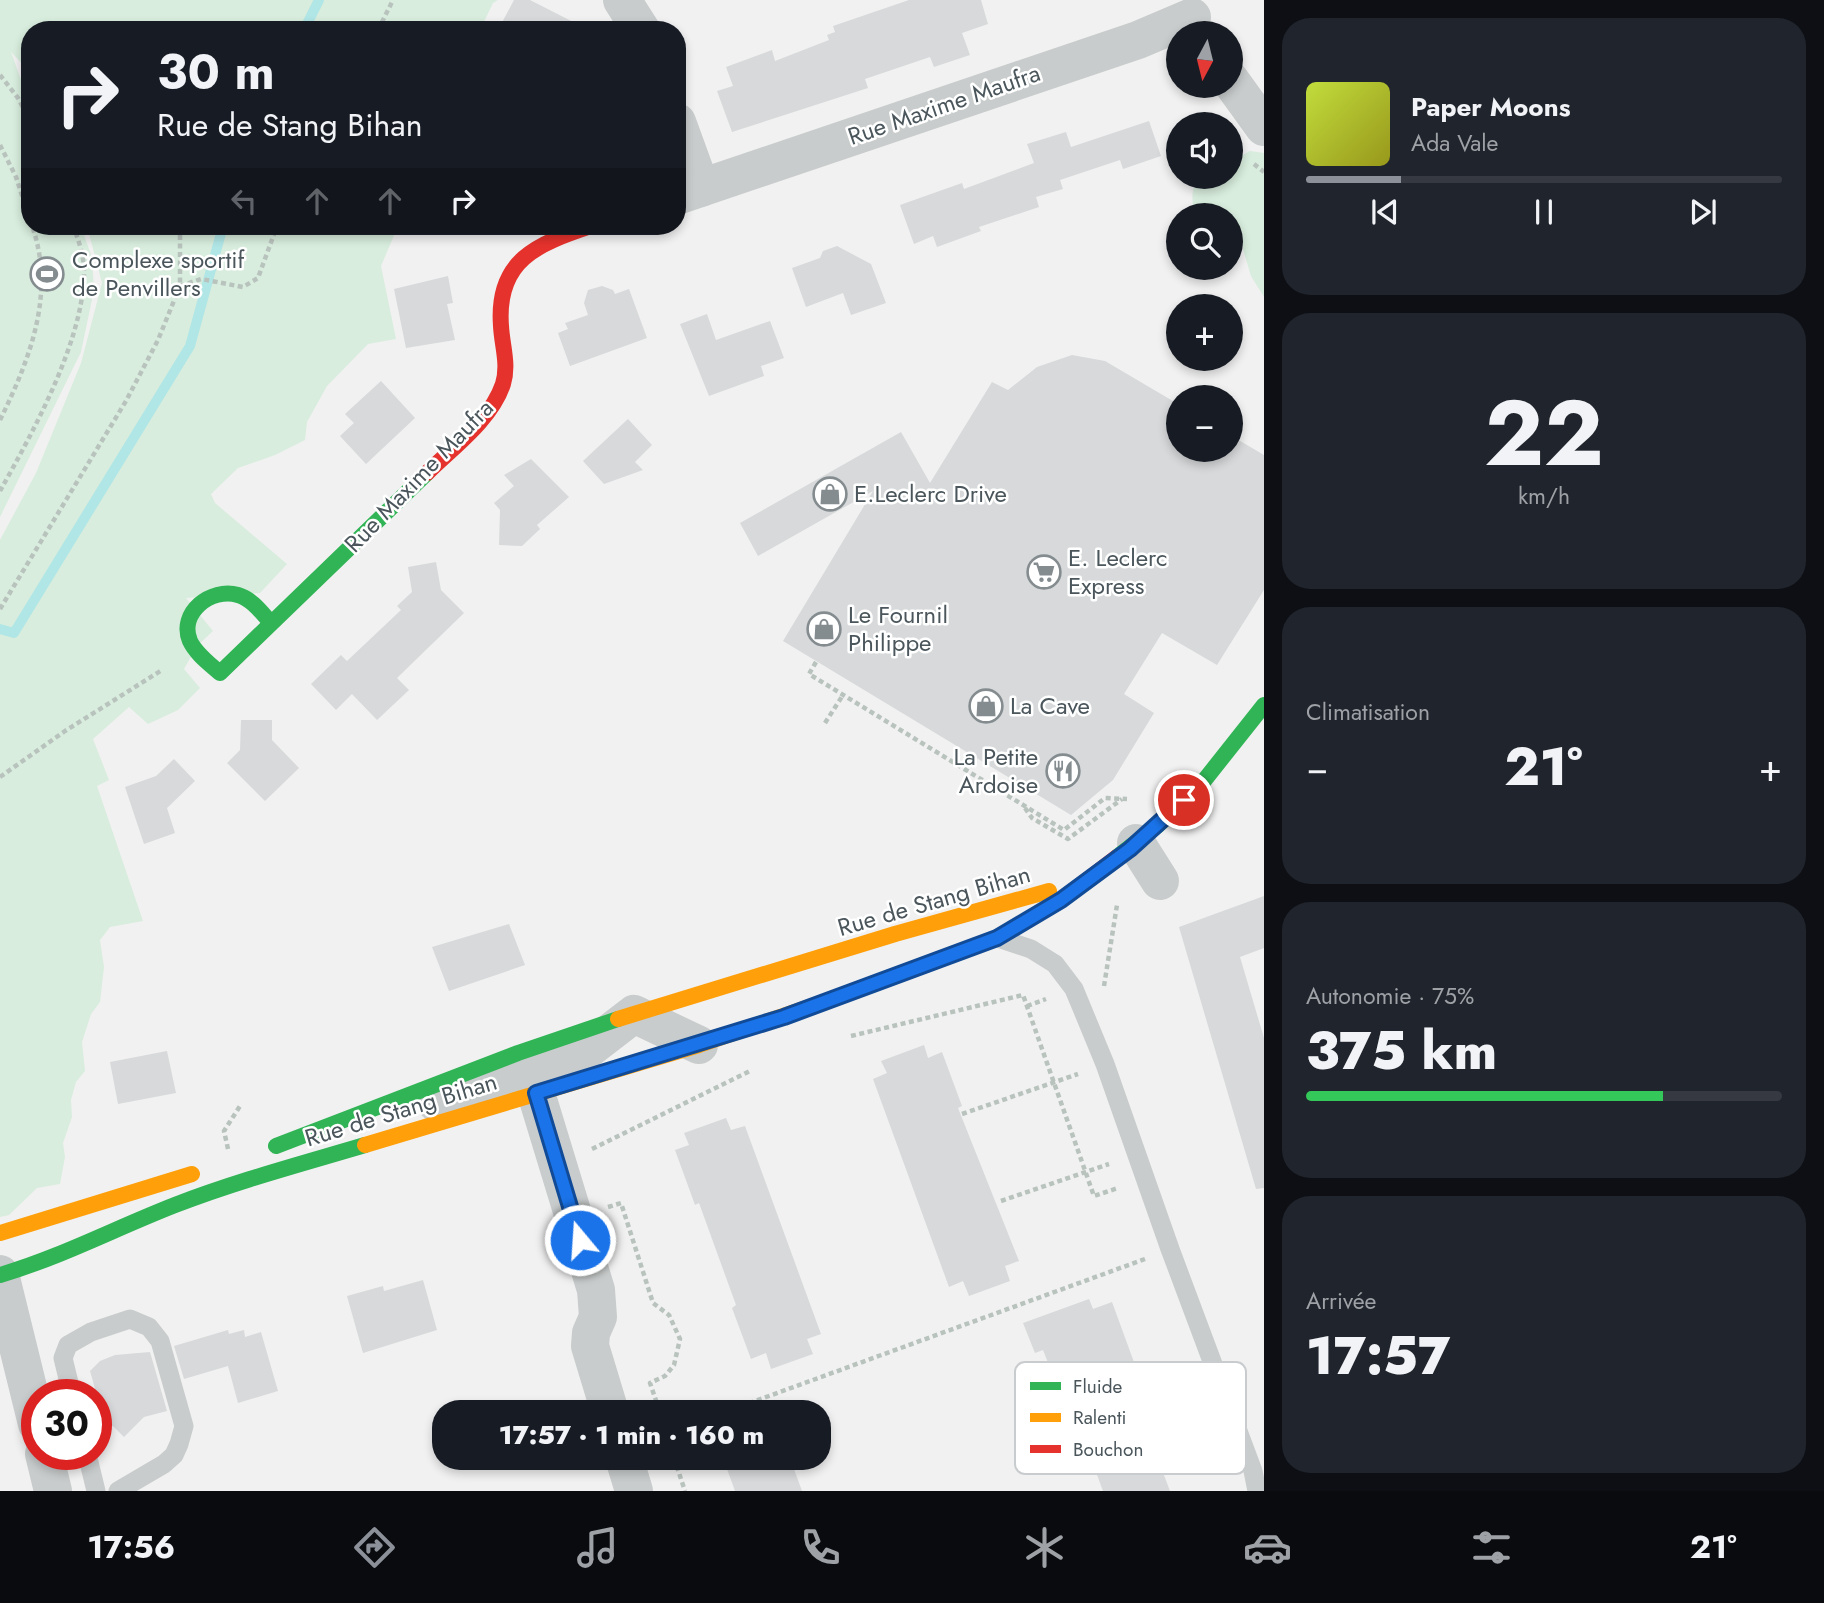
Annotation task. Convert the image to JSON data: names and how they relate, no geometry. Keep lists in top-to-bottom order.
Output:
{
  "streets": {
    "street": ["Rue Maxime Maufra", "Rue de Stang Bihan"]
  },
  "places": {
    "sports": ["Complexe sportif de Penvillers"],
    "shop": ["E.Leclerc Drive", "Le Fournil Philippe", "La Cave"],
    "supermarket": ["E. Leclerc Express"],
    "restaurant": ["La Petite Ardoise"]
  },
  "legend": ["Fluide", "Ralenti", "Bouchon"],
  "north": "bottom",
  "page": {
    "map_buttons": ["+", "−"],
    "turn": ["30 m", "Rue de Stang Bihan"],
    "song": ["Paper Moons", "Ada Vale"],
    "tile": [
      ["22", "km/h"],
      "Climatisation",
      ["Autonomie · 75%", "375 km"],
      ["Arrivée", "17:57"]
    ],
    "heat": ["−", "21°", "+"],
    "limit": "30",
    "trip": "17:57 · 1 min · 160 m",
    "tabs": ["17:56", "21°"]
  }
}
